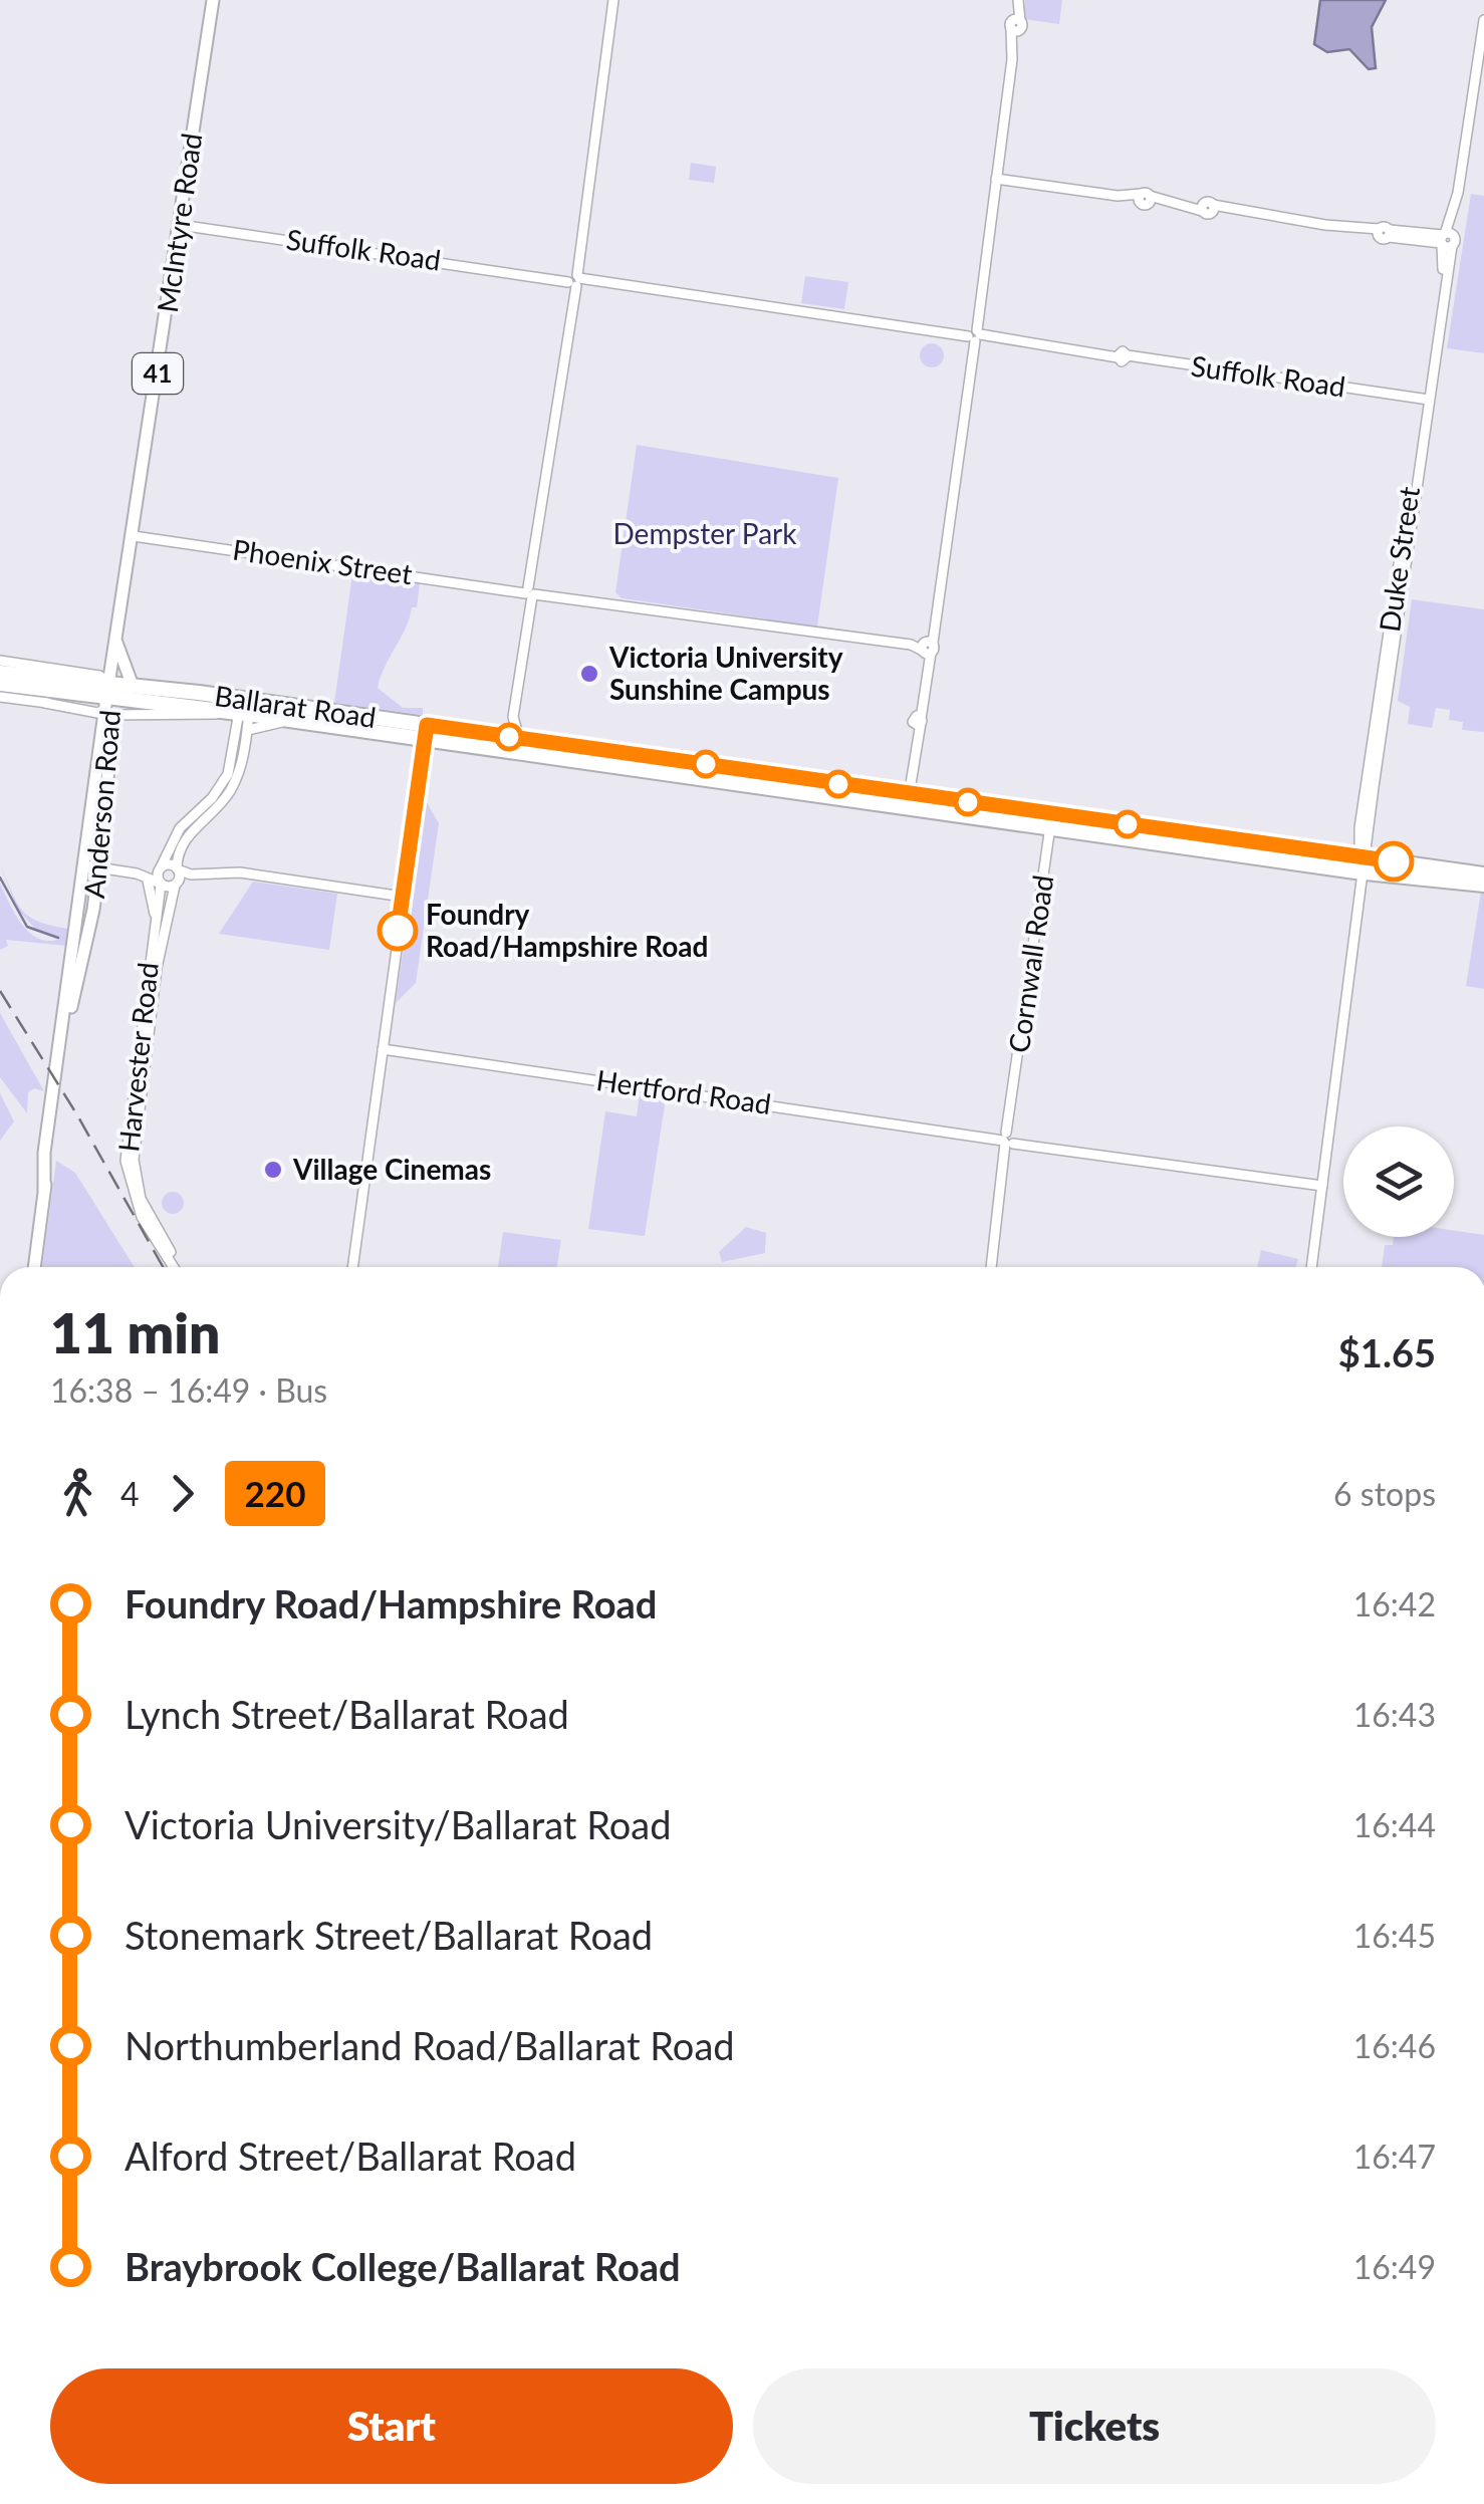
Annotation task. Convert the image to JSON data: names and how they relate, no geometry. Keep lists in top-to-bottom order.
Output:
{
  "streets": {
    "highway": ["Ballarat Road"],
    "main road": ["McIntyre Road", "41", "Anderson Road"],
    "street": [
      "Suffolk Road",
      "Duke Street",
      "Phoenix Street",
      "Cornwall Road",
      "Harvester Road",
      "Hertford Road"
    ]
  },
  "crossings": [
    ["McIntyre Road", "Suffolk Road"],
    ["McIntyre Road", "Phoenix Street"],
    ["McIntyre Road", "Ballarat Road"],
    ["McIntyre Road", "Anderson Road"],
    ["Suffolk Road", "Duke Street"],
    ["Duke Street", "Ballarat Road"],
    ["Duke Street", "Hertford Road"],
    ["Ballarat Road", "Anderson Road"],
    ["Ballarat Road", "Cornwall Road"],
    ["Cornwall Road", "Hertford Road"]
  ],
  "parks": ["Dempster Park"],
  "places": ["Victoria University Sunshine Campus", "Foundry Road/Hampshire Road", "Village Cinemas"],
  "lines": ["bus line 220"],
  "page": {
    "heading": ["11 min", "16:38 – 16:49 · Bus", "$1.65"],
    "legs": ["4", "220", "6 stops"],
    "list": [
      {
        "name": "Foundry Road/Hampshire Road",
        "value": "16:42"
      },
      {
        "name": "Lynch Street/Ballarat Road",
        "value": "16:43"
      },
      {
        "name": "Victoria University/Ballarat Road",
        "value": "16:44"
      },
      {
        "name": "Stonemark Street/Ballarat Road",
        "value": "16:45"
      },
      {
        "name": "Northumberland Road/Ballarat Road",
        "value": "16:46"
      },
      {
        "name": "Alford Street/Ballarat Road",
        "value": "16:47"
      },
      {
        "name": "Braybrook College/Ballarat Road",
        "value": "16:49"
      }
    ],
    "buttons": ["Start", "Tickets"]
  }
}
